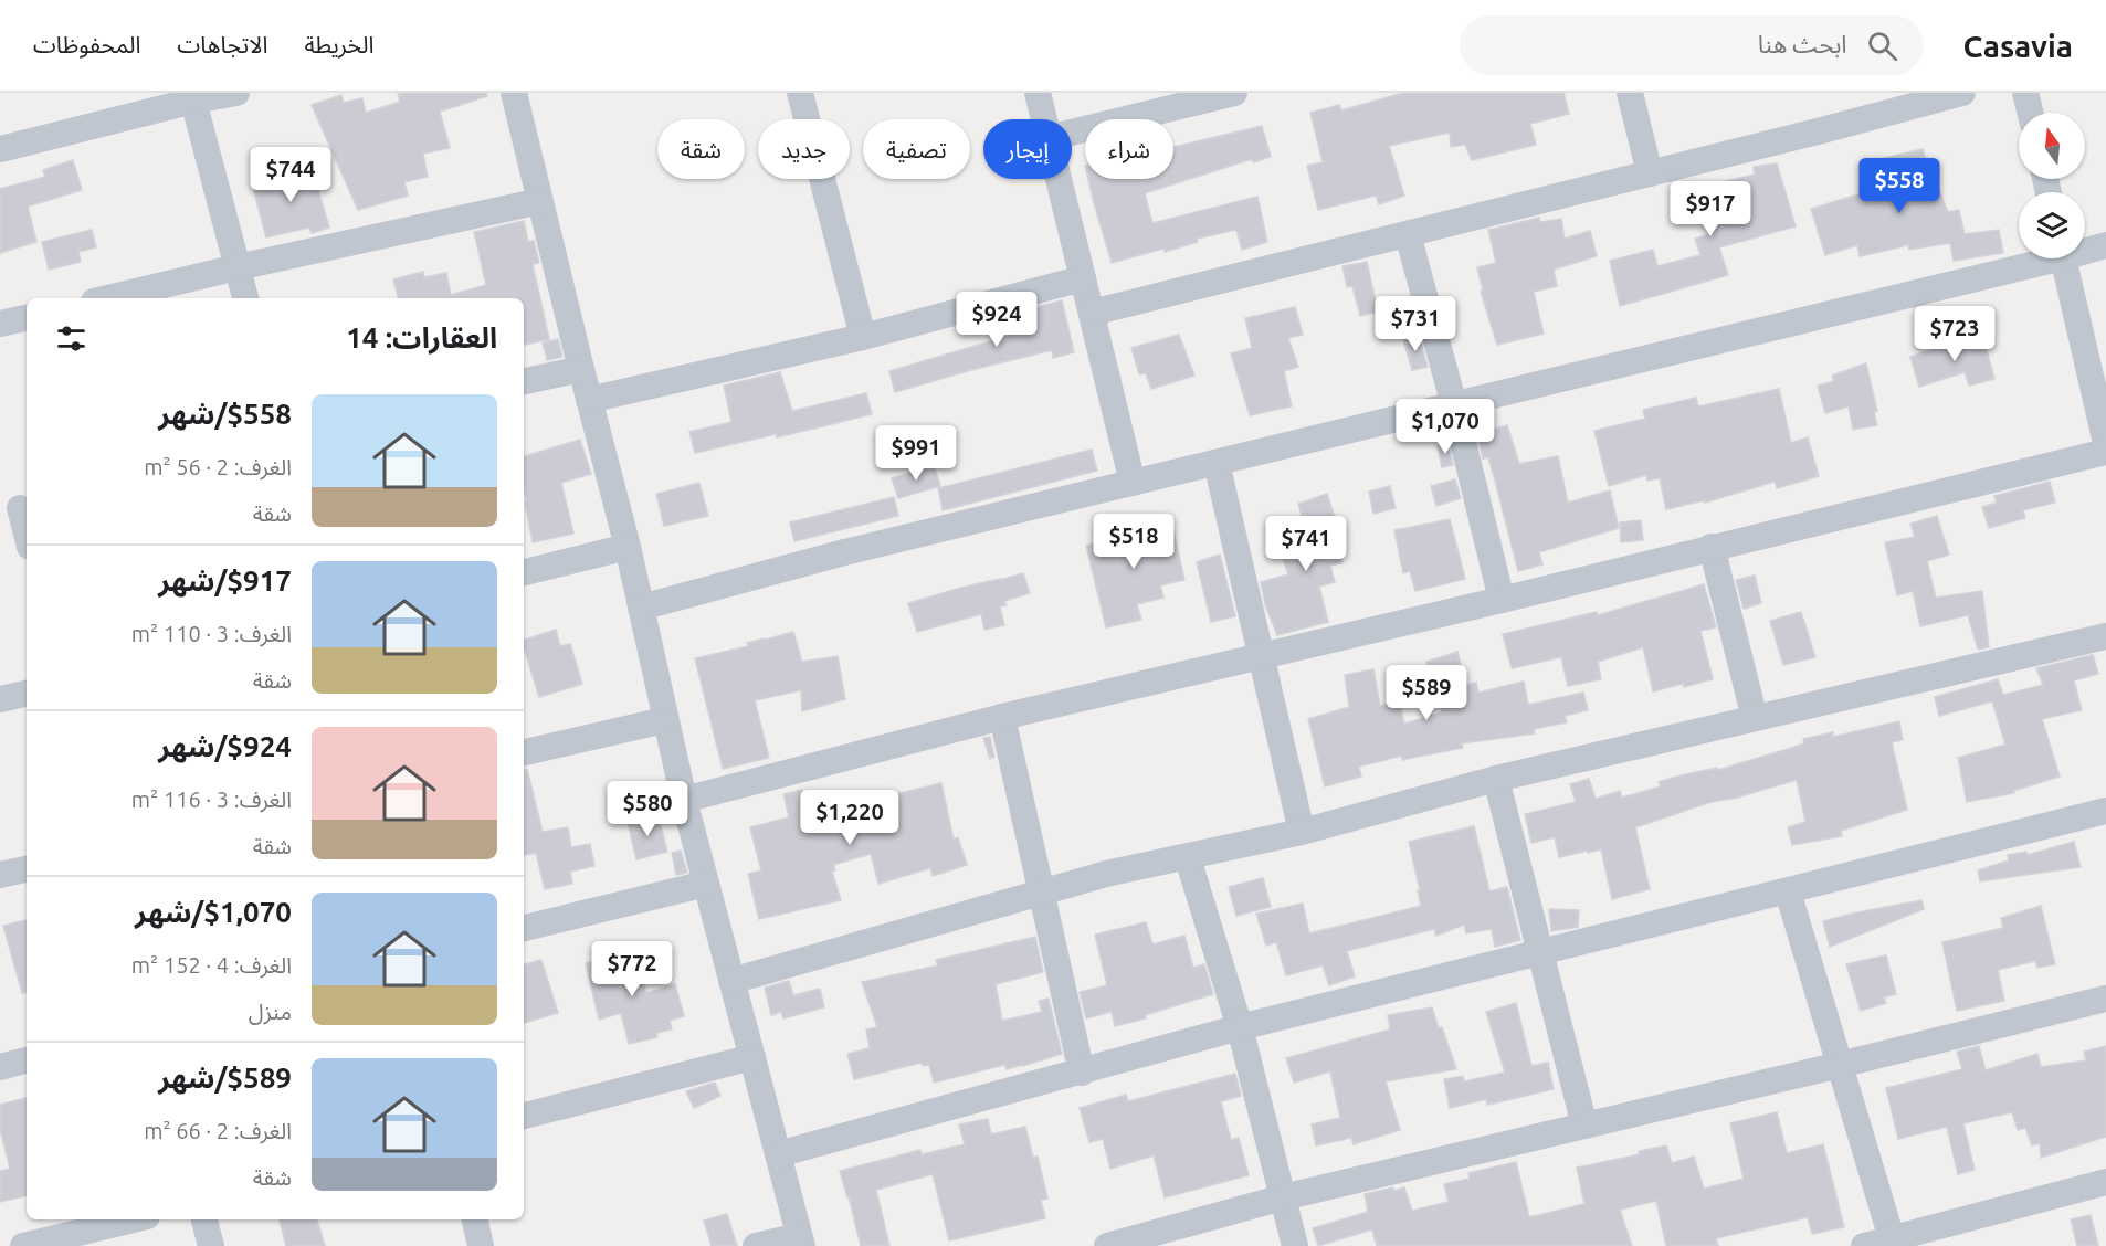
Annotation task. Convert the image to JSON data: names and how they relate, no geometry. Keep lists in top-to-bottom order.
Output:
{
  "north": "top",
  "page": {
    "header": "Casavia",
    "search": "ابحث هنا",
    "nav": ["الخريطة", "الاتجاهات", "المحفوظات"],
    "chip": [
      "شراء",
      "إيجار",
      "تصفية",
      "جديد",
      "شقة"
    ],
    "price": [
      "$744",
      "$558",
      "$917",
      "$924",
      "$731",
      "$723",
      "$1,070",
      "$991",
      "$518",
      "$741",
      "$589",
      "$580",
      "$1,220",
      "$772"
    ],
    "heading": "العقارات: 14",
    "list": [
      {
        "name": "$558/شهر",
        "note": "الغرف: 2 · 56 m² · شقة"
      },
      {
        "name": "$917/شهر",
        "note": "الغرف: 3 · 110 m² · شقة"
      },
      {
        "name": "$924/شهر",
        "note": "الغرف: 3 · 116 m² · شقة"
      },
      {
        "name": "$1,070/شهر",
        "note": "الغرف: 4 · 152 m² · منزل"
      },
      {
        "name": "$589/شهر",
        "note": "الغرف: 2 · 66 m² · شقة"
      }
    ]
  }
}
